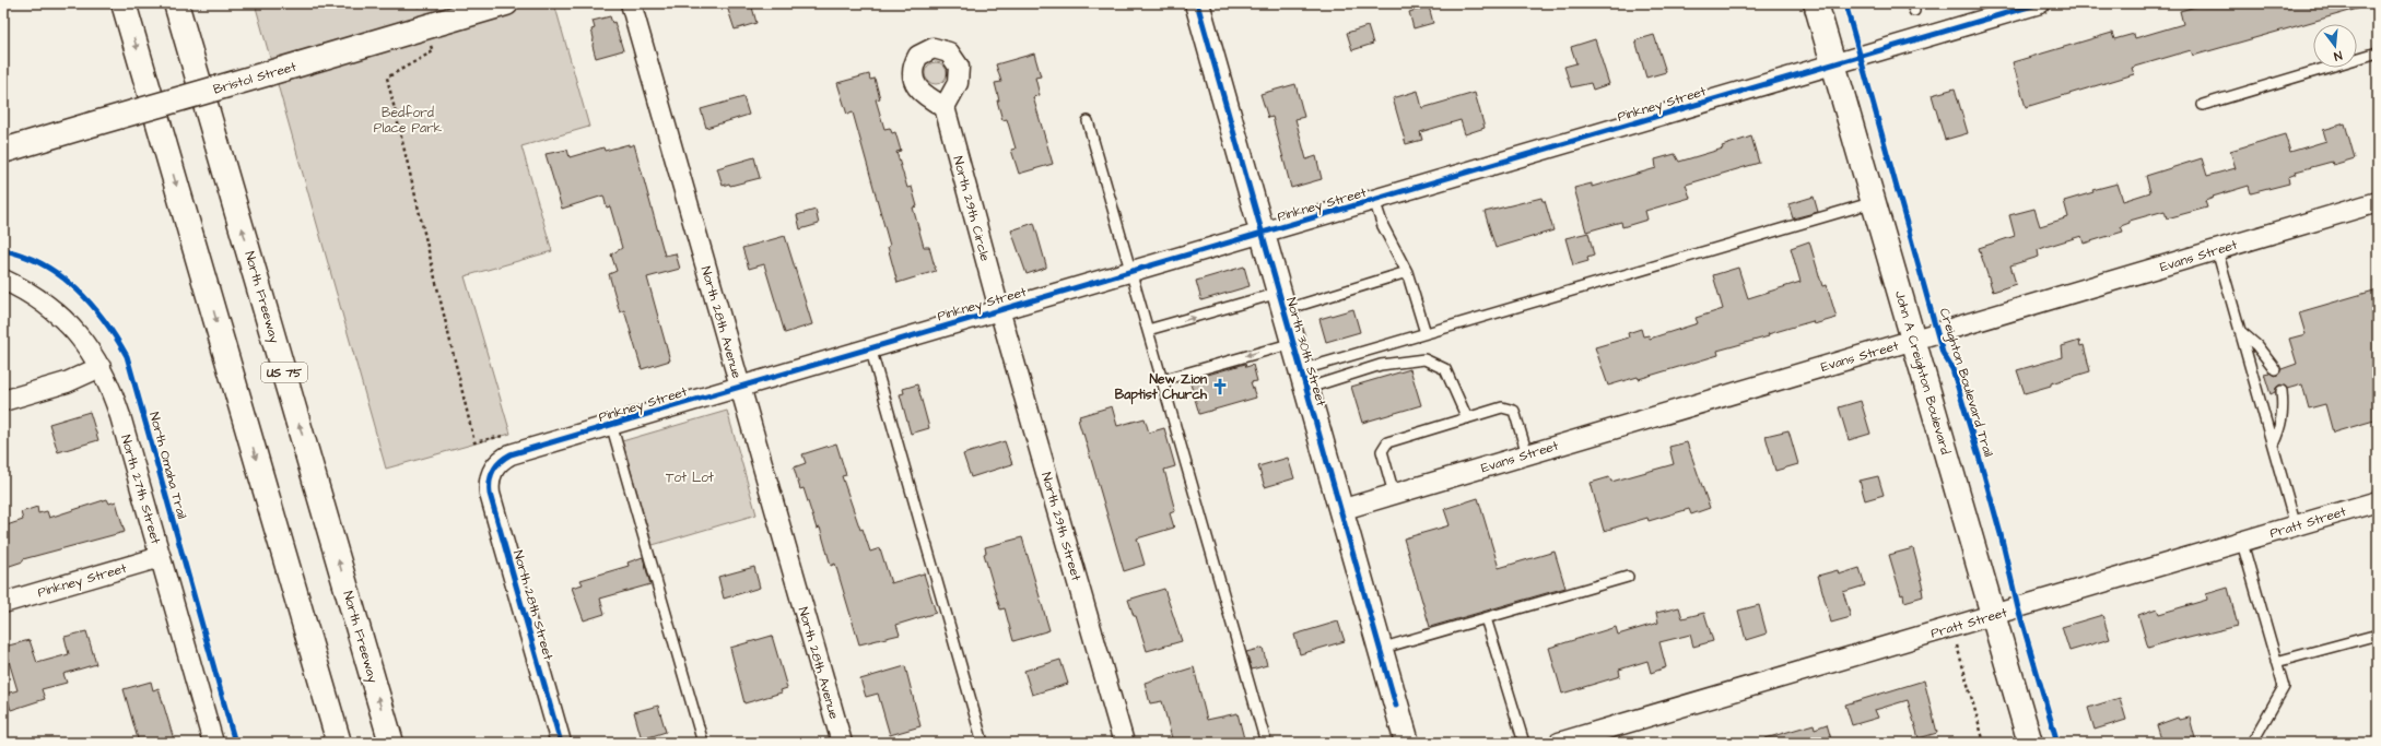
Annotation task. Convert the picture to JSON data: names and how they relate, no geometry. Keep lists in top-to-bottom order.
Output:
{
  "streets": {
    "main road": [
      "Bristol Street",
      "North Freeway",
      "North 30th Street",
      "US 75",
      "John A Creighton Boulevard"
    ],
    "street": [
      "Pinkney Street",
      "North 29th Circle",
      "Evans Street",
      "North 28th Avenue",
      "North 27th Street",
      "Pratt Street",
      "North 29th Street",
      "North 28th Street"
    ],
    "cycle path": ["Creighton Boulevard Trail", "North Omaha Trail"]
  },
  "crossings": [
    ["Pinkney Street", "North 29th Circle"],
    ["Pinkney Street", "North 28th Avenue"],
    ["Pinkney Street", "North 30th Street"],
    ["Pinkney Street", "John A Creighton Boulevard"],
    ["Pinkney Street", "North 27th Street"],
    ["Pinkney Street", "North 29th Street"],
    ["Pinkney Street", "North 28th Street"],
    ["North 29th Circle", "North 29th Street"],
    ["Evans Street", "North 30th Street"],
    ["Evans Street", "John A Creighton Boulevard"],
    ["John A Creighton Boulevard", "Pratt Street"]
  ],
  "parks": ["Bedford Place Park", "Tot Lot"],
  "places": {
    "church": ["New Zion Baptist Church"]
  },
  "north": "bottom"
}
